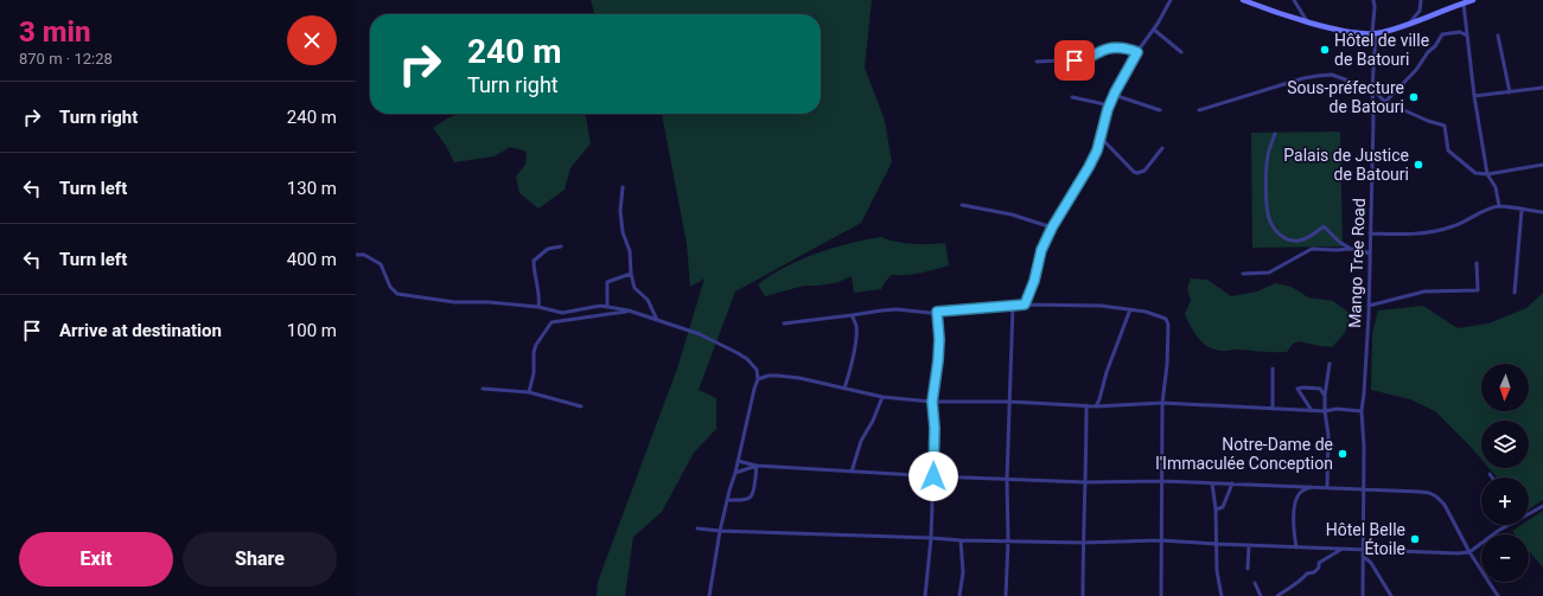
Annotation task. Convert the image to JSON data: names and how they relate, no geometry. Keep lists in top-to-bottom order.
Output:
{
  "streets": {
    "street": ["Mango Tree Road"]
  },
  "places": [
    "Hôtel de ville de Batouri",
    "Sous-préfecture de Batouri",
    "Palais de Justice de Batouri",
    "Notre-Dame de l'Immaculée Conception",
    "Hôtel Belle Étoile"
  ],
  "north": "bottom",
  "page": {
    "heading": ["3 min", "870 m · 12:28"],
    "turn": ["240 m", "Turn right"],
    "list": [
      {
        "name": "Turn right",
        "value": "240 m"
      },
      {
        "name": "Turn left",
        "value": "130 m"
      },
      {
        "name": "Turn left",
        "value": "400 m"
      },
      {
        "name": "Arrive at destination",
        "value": "100 m"
      }
    ],
    "map_buttons": ["+", "−"],
    "buttons": ["Exit", "Share"]
  }
}
